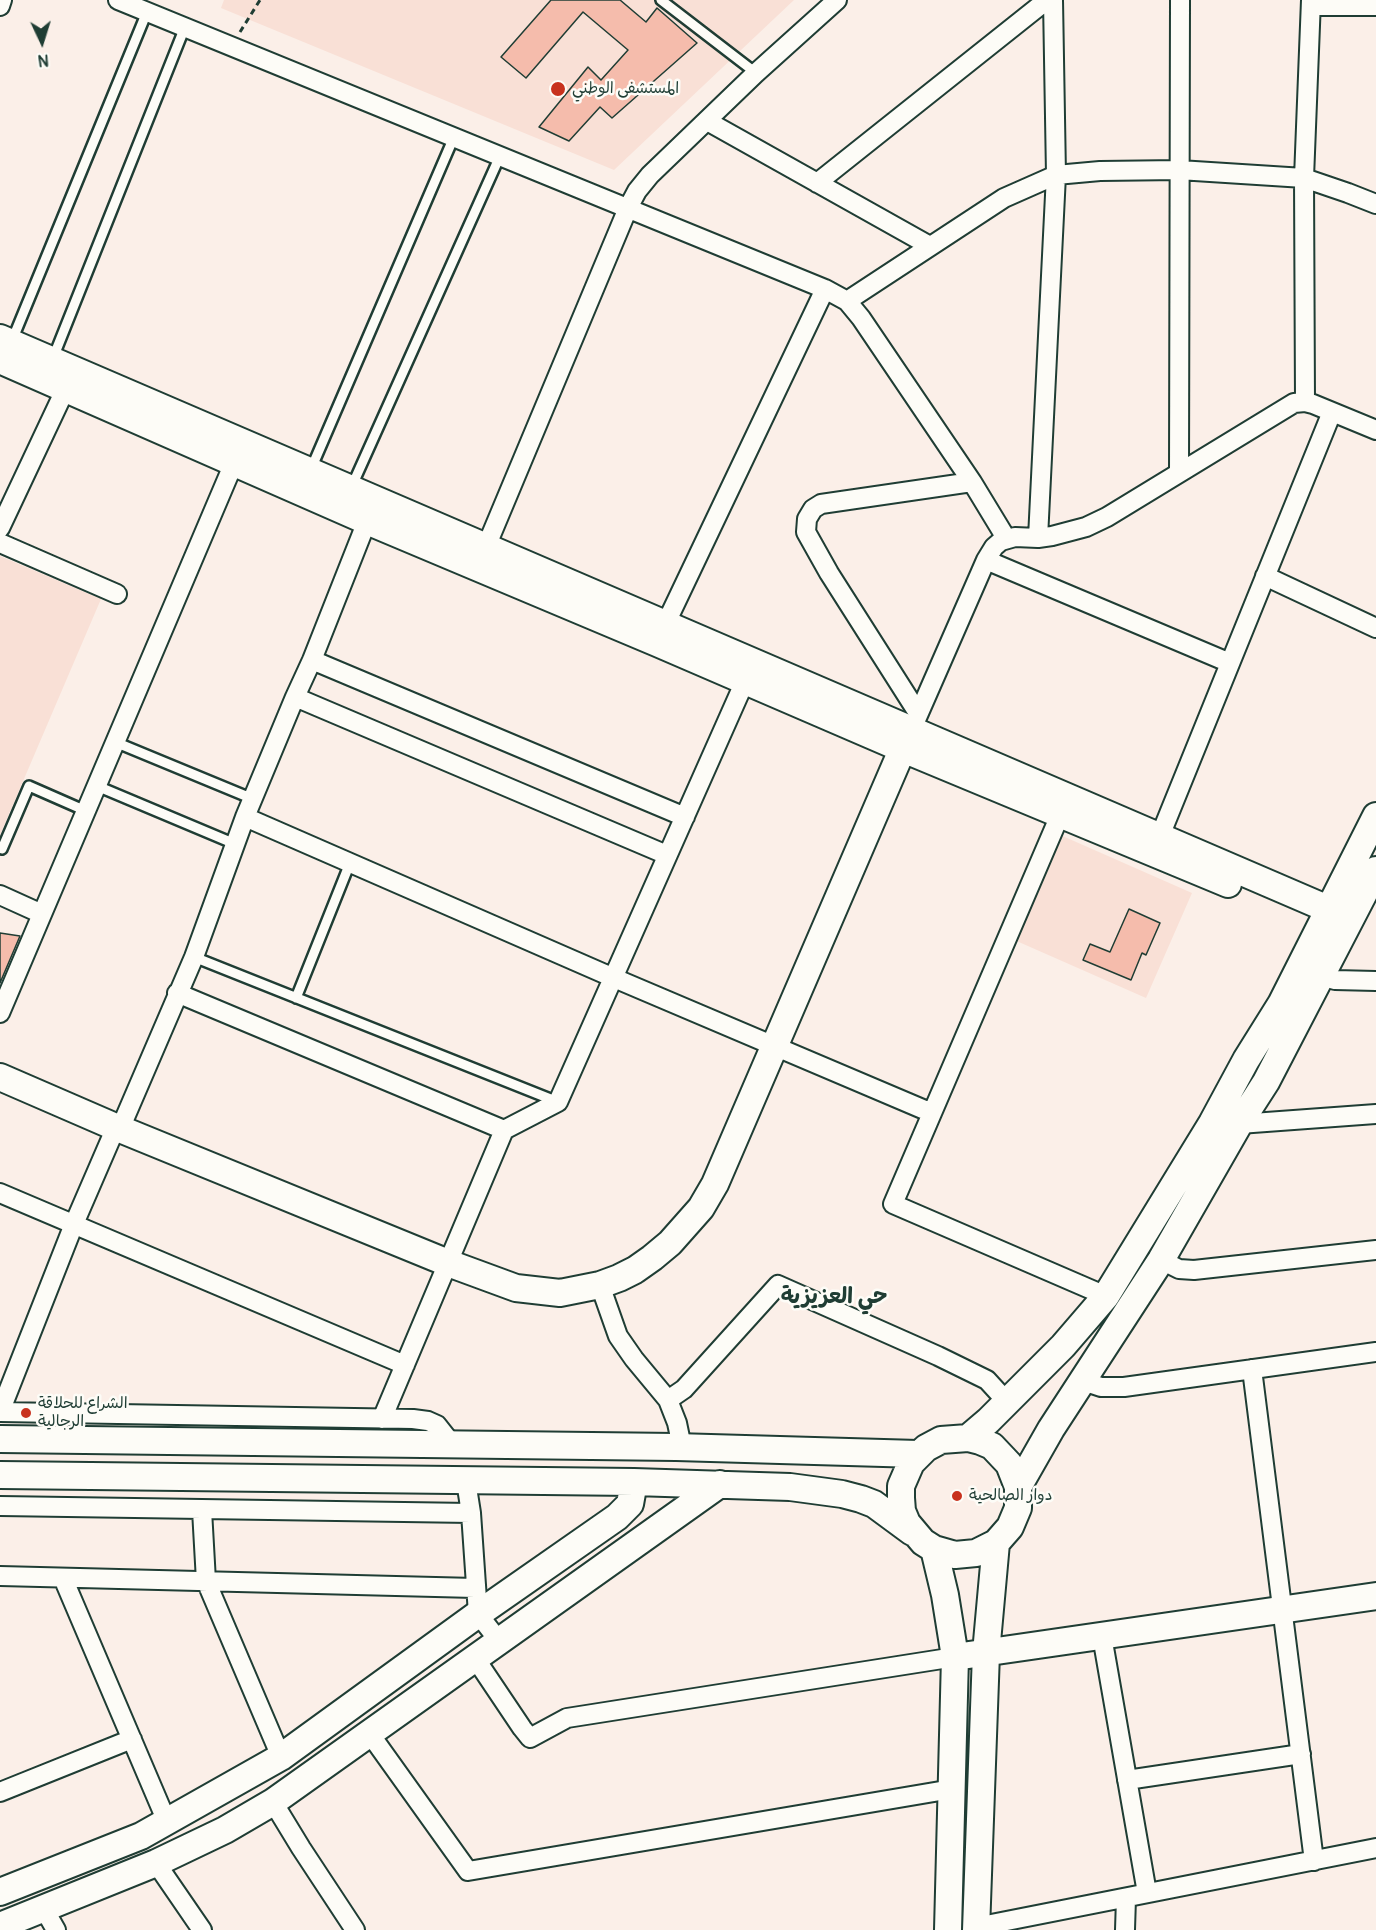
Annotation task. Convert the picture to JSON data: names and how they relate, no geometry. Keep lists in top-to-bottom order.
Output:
{
  "districts": ["حي العزيزية"],
  "places": ["المستشفى الوطني", "الشراع للحلاقة الرجالية", "دوار الصالحية"],
  "north": "bottom"
}
